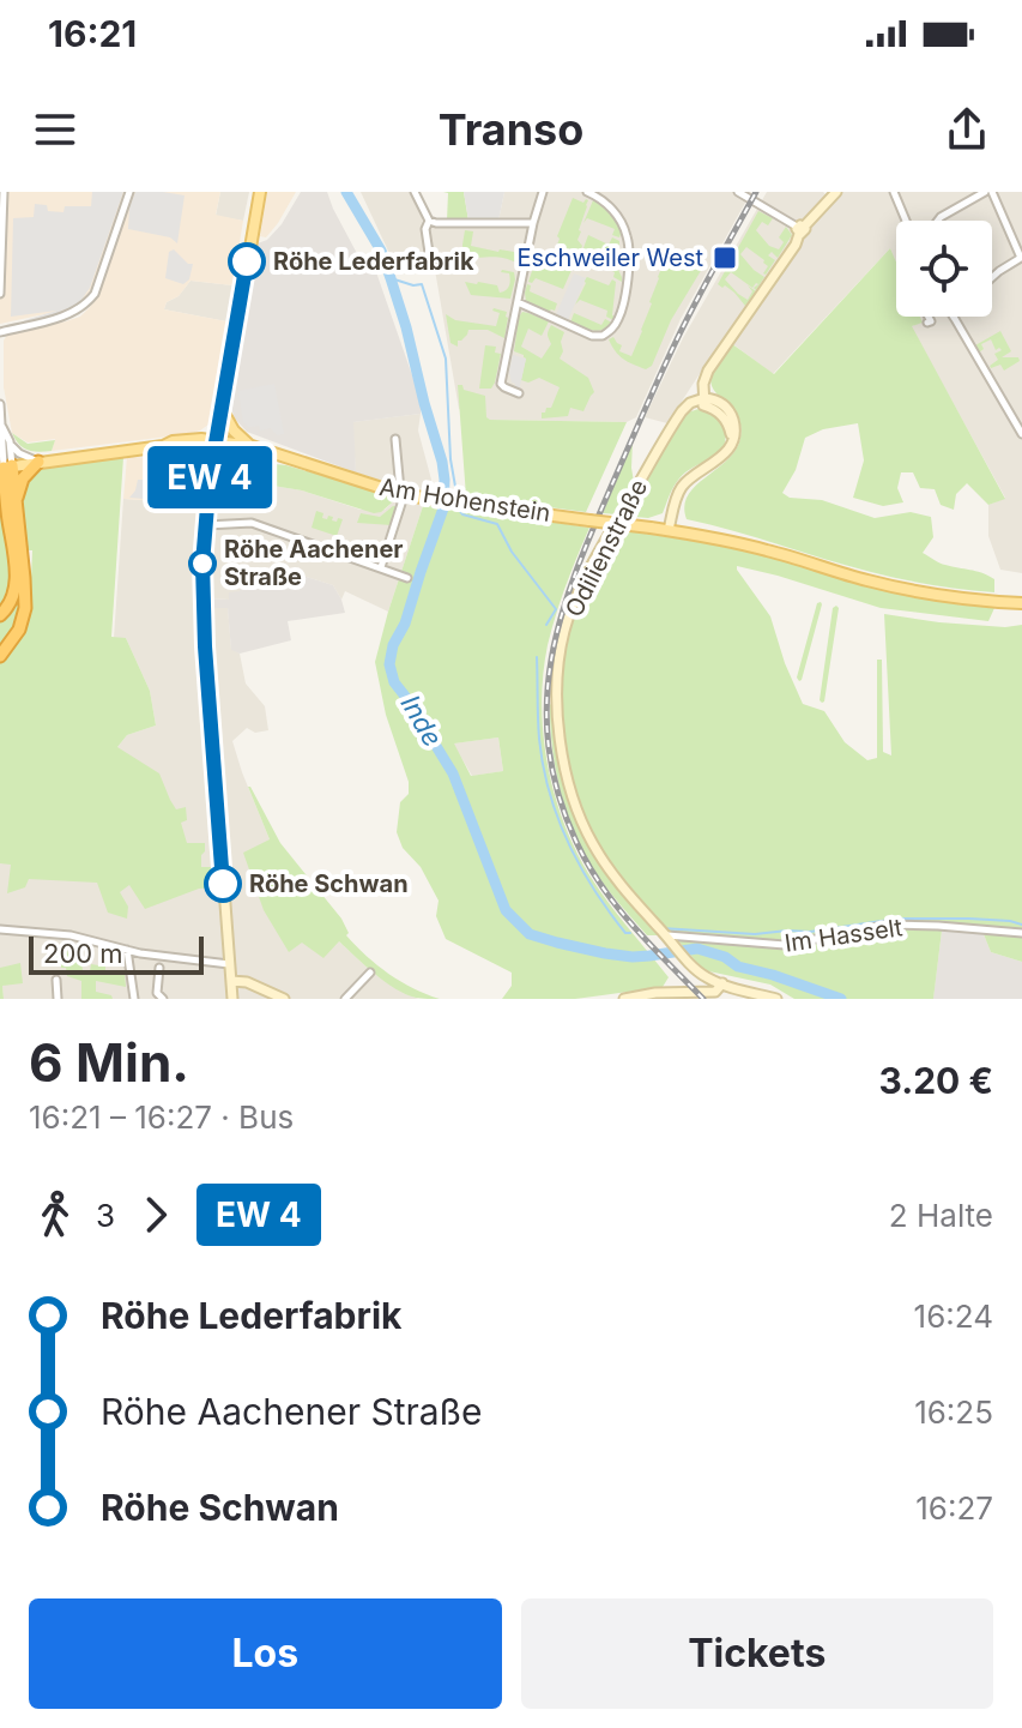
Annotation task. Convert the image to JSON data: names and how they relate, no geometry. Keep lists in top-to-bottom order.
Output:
{
  "streets": {
    "main road": ["Am Hohenstein", "Odilienstraße"],
    "street": ["Im Hasselt"]
  },
  "crossings": [
    ["Odilienstraße", "Im Hasselt"]
  ],
  "water": ["Inde"],
  "places": {
    "transit": ["Eschweiler West"],
    "other": ["Röhe Lederfabrik", "Röhe Aachener Straße", "Röhe Schwan"]
  },
  "scale_bar": "200 m",
  "page": {
    "status": "16:21",
    "header": "Transo",
    "on_map": "EW 4",
    "scale": "200 m",
    "heading": ["6 Min.", "16:21 – 16:27 · Bus", "3.20 €"],
    "legs": ["3", "EW 4", "2 Halte"],
    "list": [
      {
        "name": "Röhe Lederfabrik",
        "value": "16:24"
      },
      {
        "name": "Röhe Aachener Straße",
        "value": "16:25"
      },
      {
        "name": "Röhe Schwan",
        "value": "16:27"
      }
    ],
    "buttons": ["Los", "Tickets"]
  }
}
